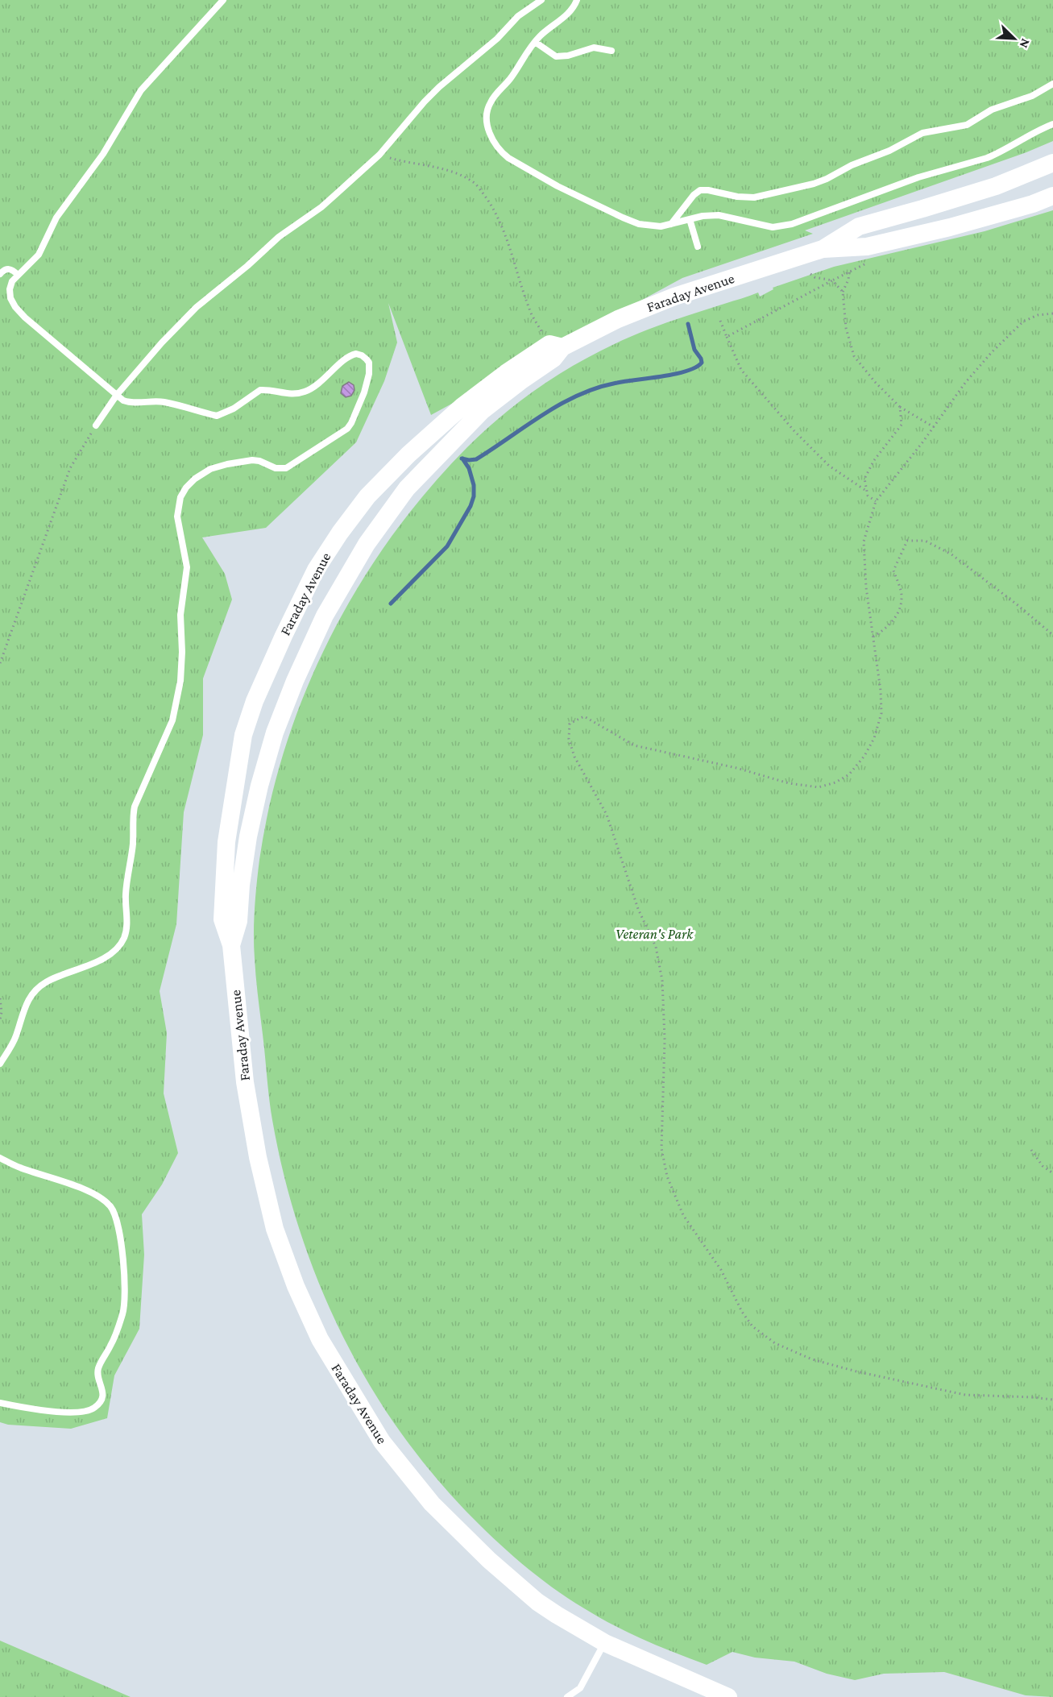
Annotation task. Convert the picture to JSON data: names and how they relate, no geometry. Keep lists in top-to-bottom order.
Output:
{
  "streets": {
    "main road": ["Faraday Avenue"]
  },
  "parks": ["Veteran's Park"],
  "north": "bottom right"
}
